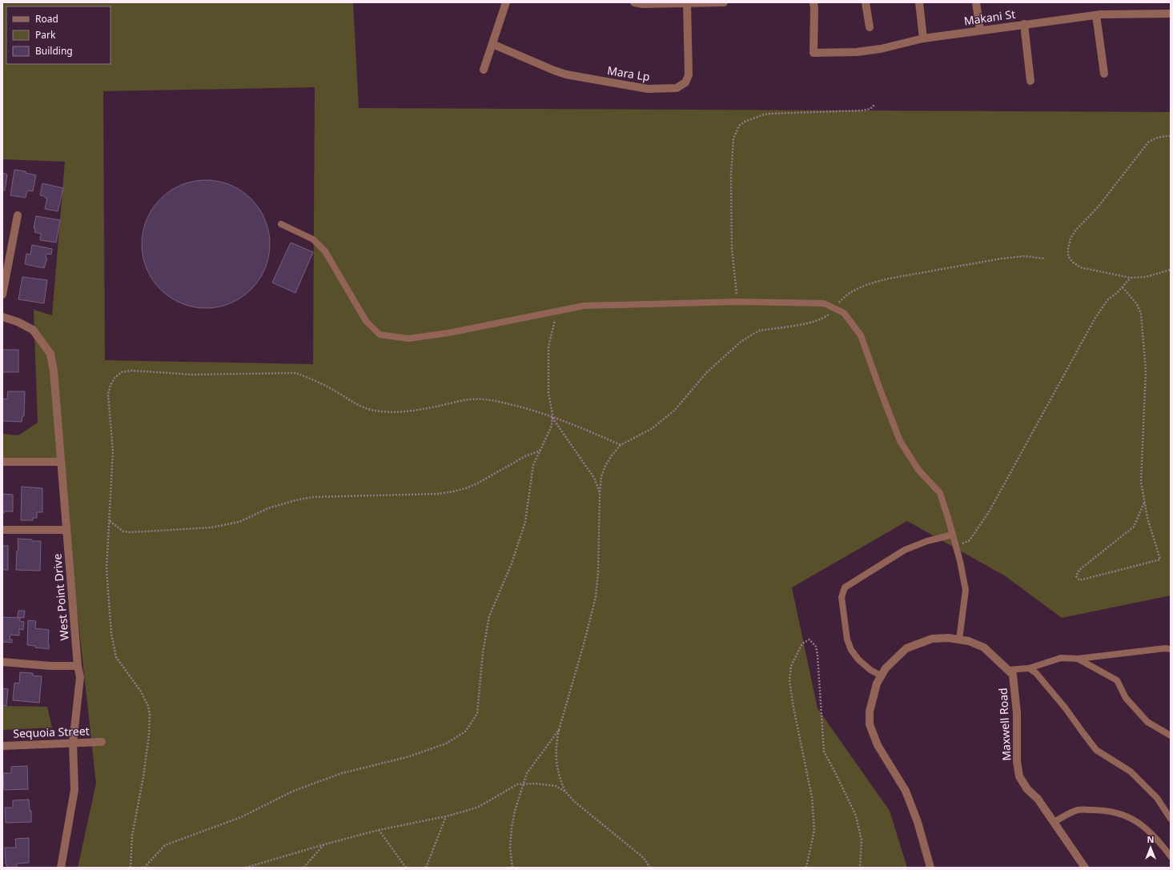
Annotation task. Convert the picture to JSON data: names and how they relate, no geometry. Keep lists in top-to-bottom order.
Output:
{
  "streets": {
    "street": [
      "Makani St",
      "Mara Lp",
      "West Point Drive",
      "Maxwell Road",
      "Sequoia Street"
    ]
  },
  "crossings": [
    ["West Point Drive", "Sequoia Street"]
  ],
  "legend": ["Road", "Park", "Building"],
  "north": "top"
}
